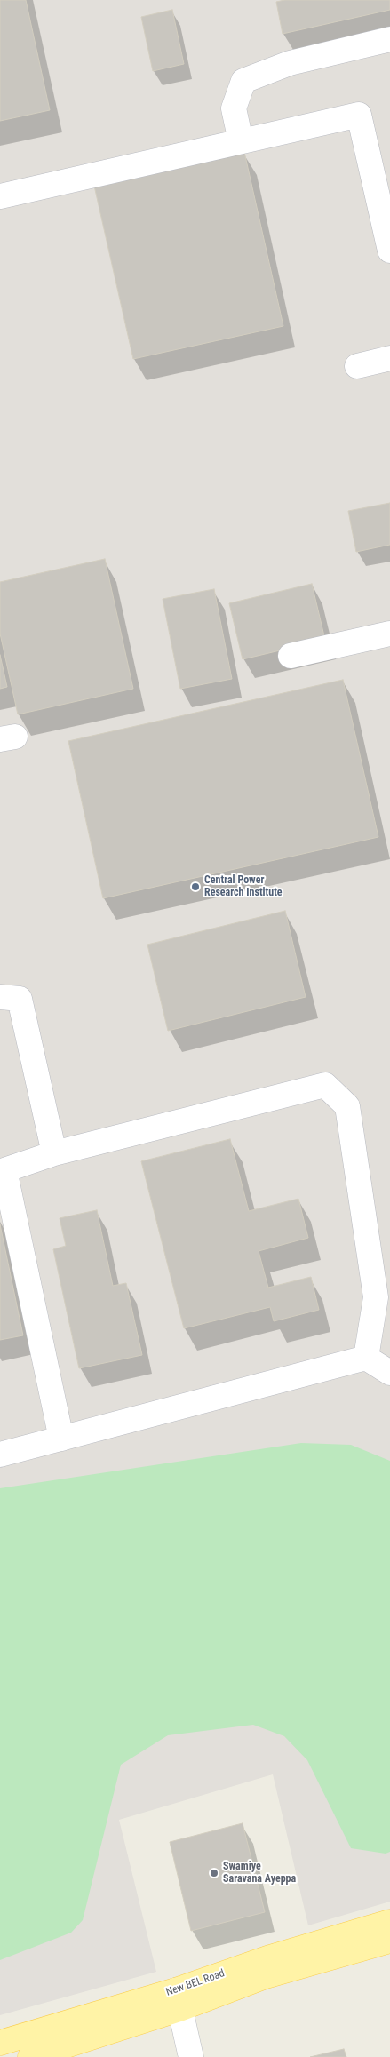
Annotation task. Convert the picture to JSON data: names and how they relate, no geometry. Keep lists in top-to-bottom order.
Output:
{
  "streets": {
    "main road": ["New BEL Road"]
  },
  "places": ["Central Power Research Institute", "Swamiye Saravana Ayeppa"]
}
